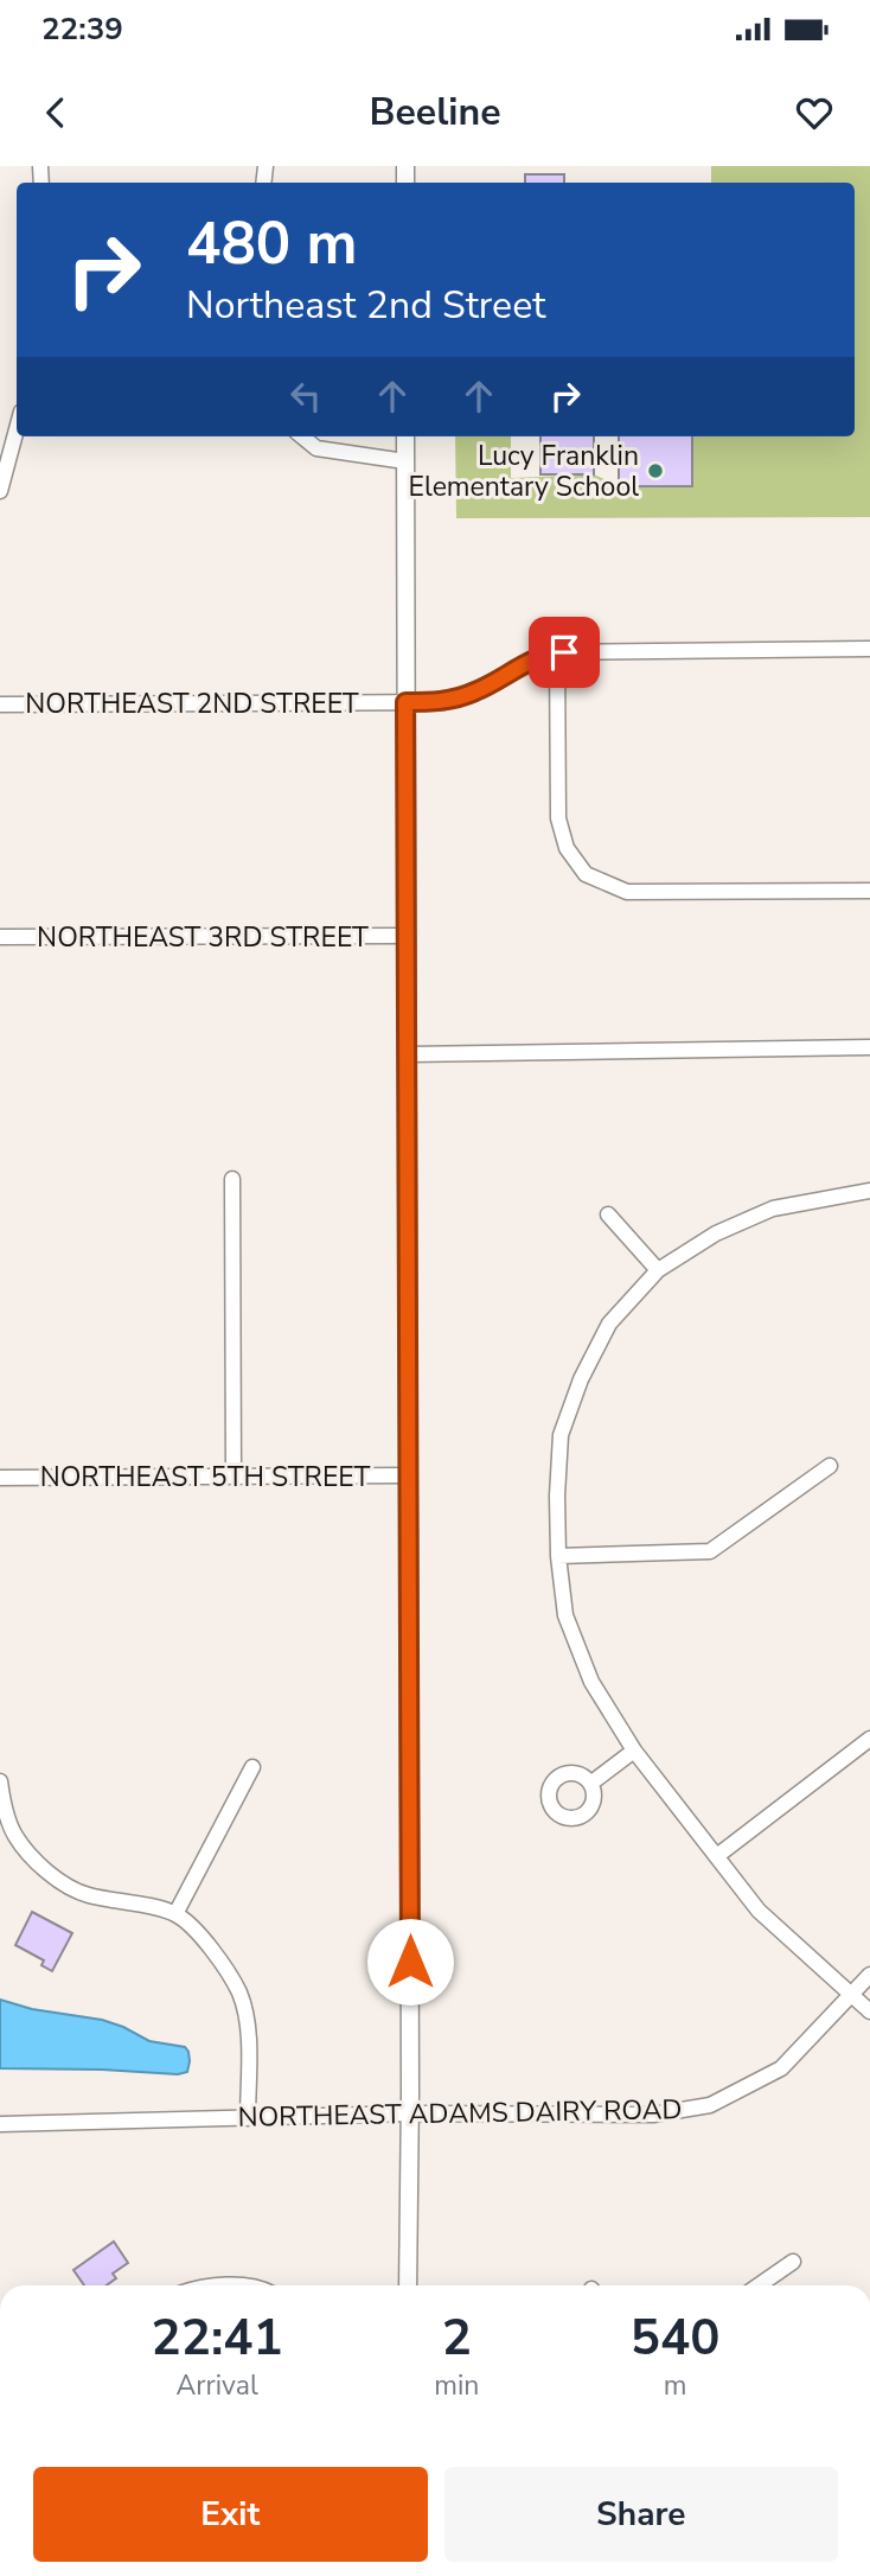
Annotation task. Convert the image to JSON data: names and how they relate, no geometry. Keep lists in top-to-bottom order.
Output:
{
  "streets": {
    "street": [
      "NORTHEAST 2ND STREET",
      "NORTHEAST 3RD STREET",
      "NORTHEAST 5TH STREET",
      "NORTHEAST ADAMS DAIRY ROAD"
    ]
  },
  "places": ["Lucy Franklin Elementary School"],
  "page": {
    "status": "22:39",
    "header": "Beeline",
    "turn": ["480 m", "Northeast 2nd Street"],
    "eta": [
      "22:41",
      "Arrival",
      "2",
      "min",
      "540",
      "m"
    ],
    "buttons": ["Exit", "Share"]
  }
}
